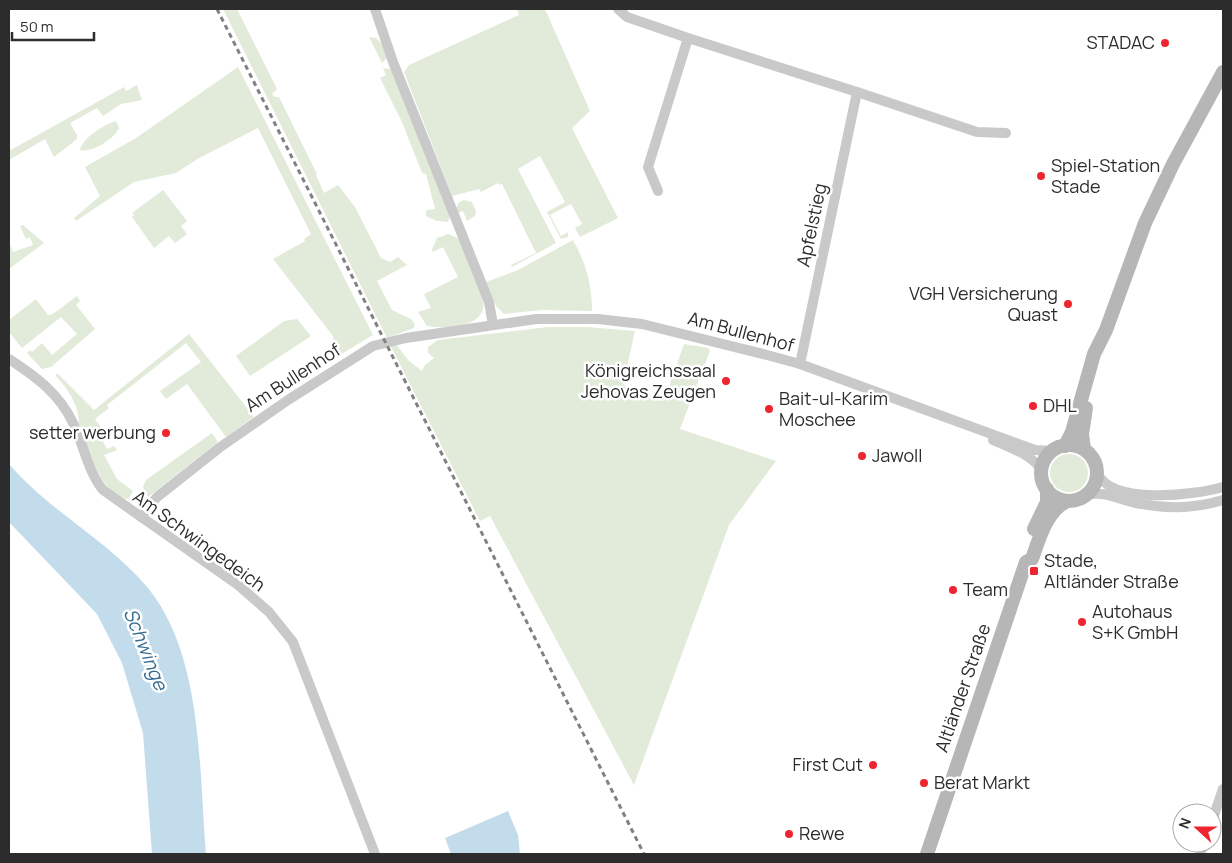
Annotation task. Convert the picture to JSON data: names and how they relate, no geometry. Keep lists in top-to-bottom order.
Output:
{
  "streets": {
    "main road": ["Altländer Straße"],
    "street": ["Apfelstieg", "Am Bullenhof", "Am Schwingedeich"]
  },
  "crossings": [
    ["Apfelstieg", "Am Bullenhof"],
    ["Am Bullenhof", "Am Schwingedeich"],
    ["Am Bullenhof", "Altländer Straße"]
  ],
  "water": ["Schwinge"],
  "places": {
    "other": [
      "STADAC",
      "Spiel-Station Stade",
      "VGH Versicherung Quast",
      "Königreichssaal Jehovas Zeugen",
      "DHL",
      "Bait-ul-Karim Moschee",
      "setter werbung",
      "Jawoll",
      "Team",
      "Autohaus S+K GmbH",
      "First Cut",
      "Berat Markt",
      "Rewe"
    ],
    "transit": ["Stade, Altländer Straße"]
  },
  "scale_bar": "50 m",
  "north": "left"
}
